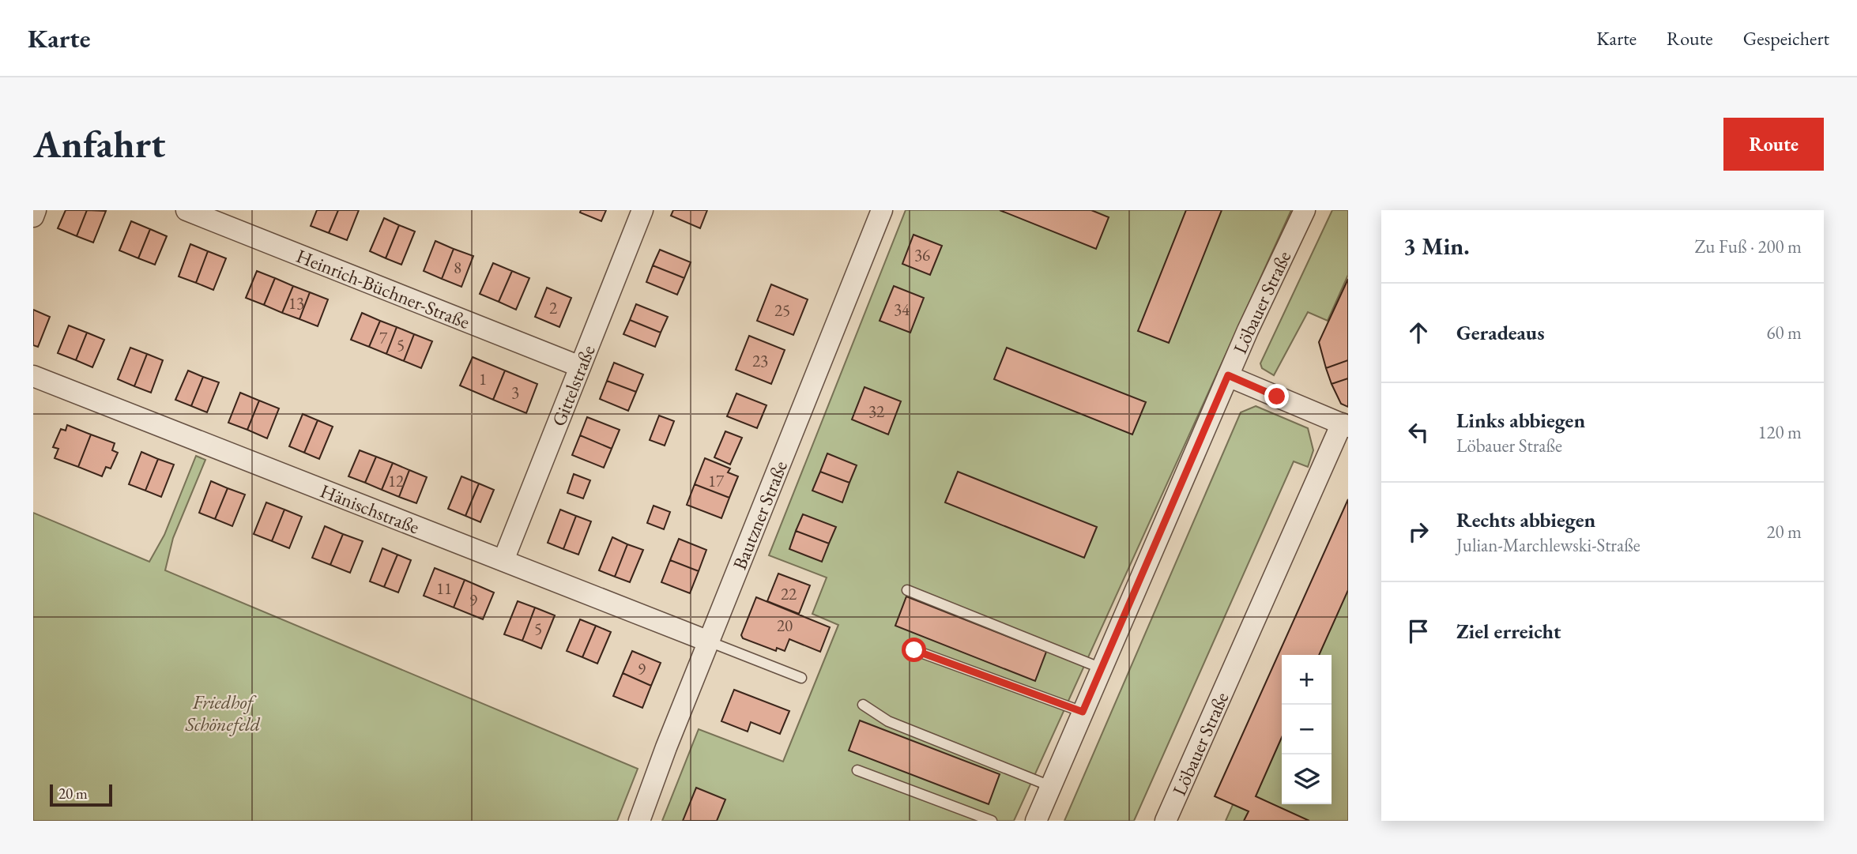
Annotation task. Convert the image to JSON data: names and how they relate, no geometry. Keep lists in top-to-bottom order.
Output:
{
  "streets": {
    "street": [
      "Heinrich-Büchner-Straße",
      "Löbauer Straße",
      "Gittelstraße",
      "Hänischstraße",
      "Bautzner Straße"
    ]
  },
  "crossings": [
    ["Heinrich-Büchner-Straße", "Gittelstraße"],
    ["Gittelstraße", "Hänischstraße"],
    ["Hänischstraße", "Bautzner Straße"]
  ],
  "parks": ["Friedhof Schönefeld"],
  "house_numbers": [
    "36",
    "8",
    "13",
    "2",
    "34",
    "25",
    "7",
    "5",
    "23",
    "1",
    "3",
    "32",
    "12",
    "17",
    "11",
    "22",
    "9",
    "20",
    "5",
    "9"
  ],
  "scale_bar": "20 m",
  "page": {
    "header": "Karte",
    "nav": ["Karte", "Route", "Gespeichert"],
    "buttons": "Route",
    "title": "Anfahrt",
    "heading": ["3 Min.", "Zu Fuß · 200 m"],
    "list": [
      ["Geradeaus", "60 m"],
      ["Links abbiegen", "Löbauer Straße", "120 m"],
      ["Rechts abbiegen", "Julian-Marchlewski-Straße", "20 m"],
      "Ziel erreicht"
    ],
    "map_buttons": ["+", "−"],
    "scale": "20 m"
  }
}
